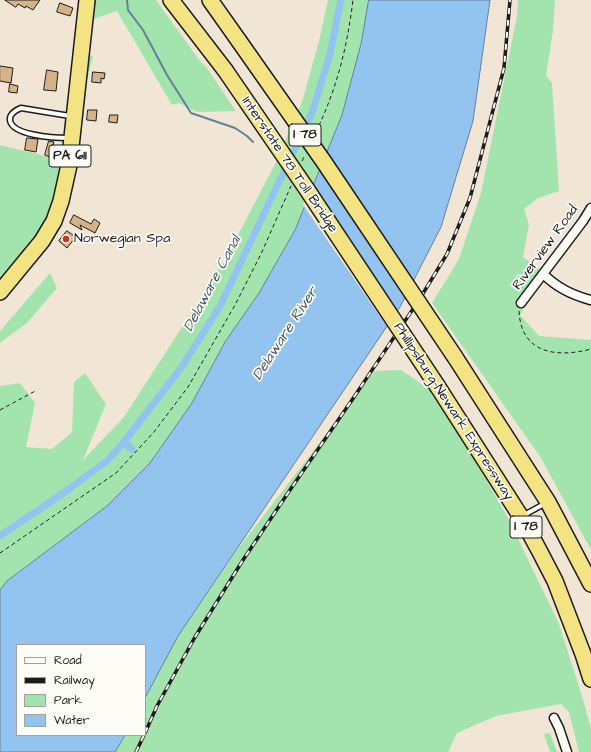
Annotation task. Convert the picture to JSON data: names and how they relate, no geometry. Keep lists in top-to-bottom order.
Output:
{
  "streets": {
    "highway": [
      "I 78",
      "PA 611",
      "Interstate 78 Toll Bridge",
      "Phillipsburg-Newark Expressway"
    ],
    "street": ["Riverview Road"]
  },
  "crossings": [
    ["I 78", "Interstate 78 Toll Bridge"],
    ["Interstate 78 Toll Bridge", "Phillipsburg-Newark Expressway"]
  ],
  "water": ["Delaware Canal", "Delaware River"],
  "places": ["Norwegian Spa"],
  "legend": [
    "Road",
    "Railway",
    "Park",
    "Water"
  ]
}
